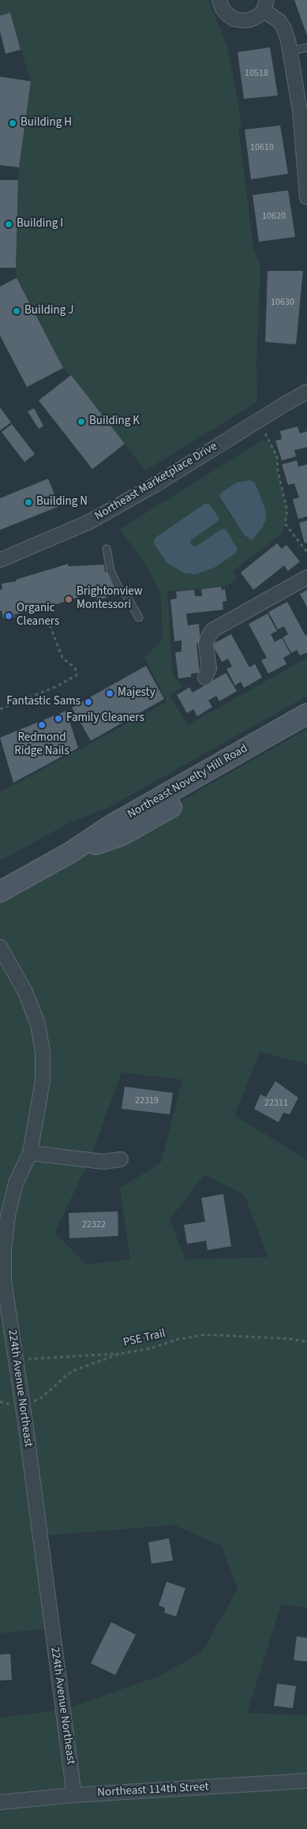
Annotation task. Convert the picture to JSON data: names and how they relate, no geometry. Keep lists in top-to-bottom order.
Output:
{
  "streets": {
    "main road": ["Northeast Novelty Hill Road"],
    "street": ["Northeast Marketplace Drive", "224th Avenue Northeast", "Northeast 114th Street"],
    "path": ["PSE Trail"]
  },
  "crossings": [
    ["PSE Trail", "224th Avenue Northeast"],
    ["224th Avenue Northeast", "Northeast 114th Street"]
  ],
  "places": [
    "Building H",
    "Building I",
    "Building J",
    "Building K",
    "Building N",
    "Brightonview Montessori",
    "Organic Cleaners",
    "Majesty",
    "Fantastic Sams",
    "Family Cleaners",
    "Redmond Ridge Nails"
  ],
  "house_numbers": [
    "10518",
    "10610",
    "10620",
    "10630",
    "22319",
    "22311",
    "22322"
  ]
}
